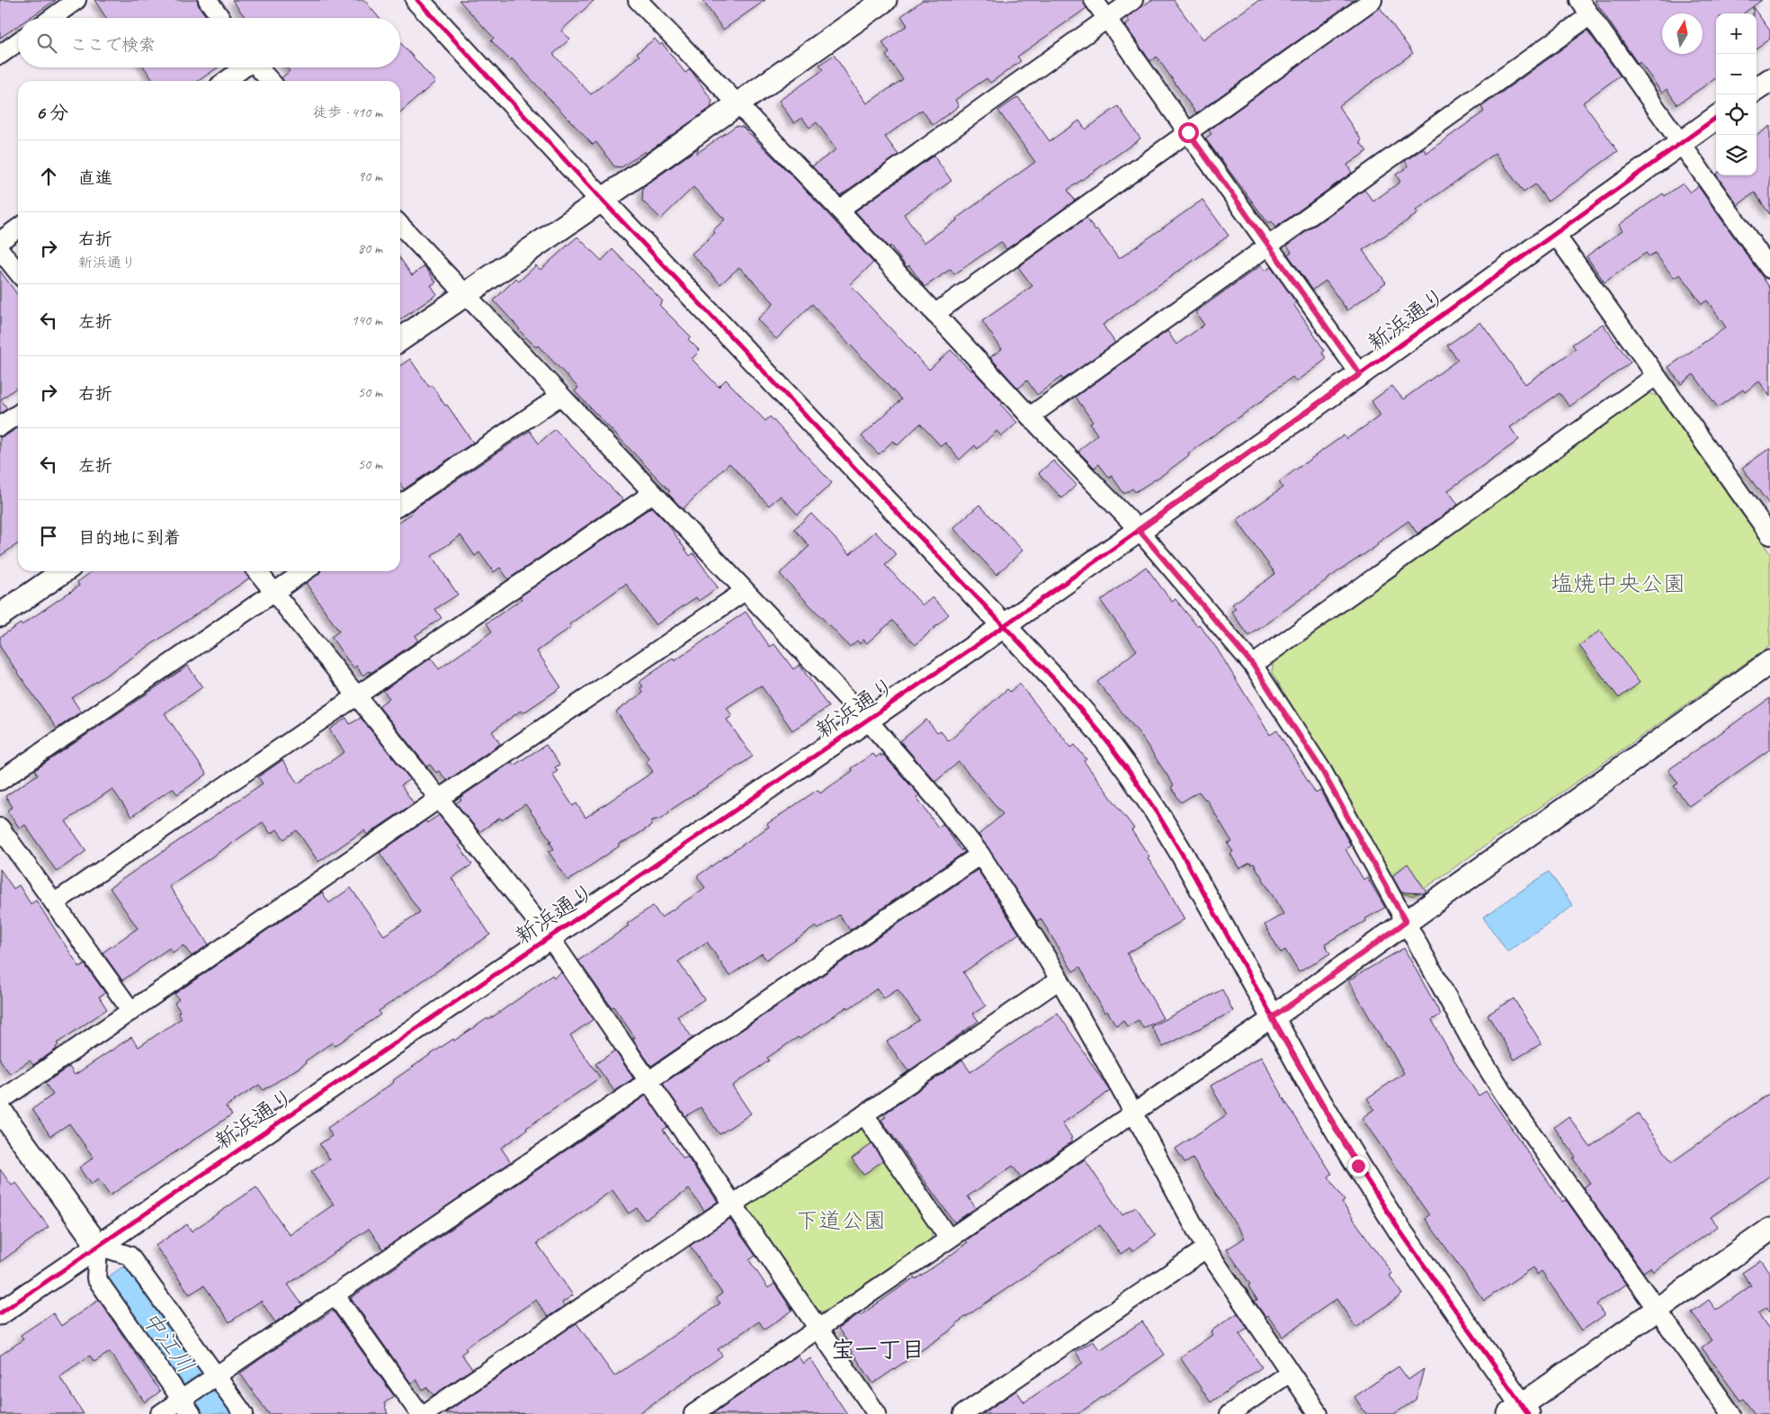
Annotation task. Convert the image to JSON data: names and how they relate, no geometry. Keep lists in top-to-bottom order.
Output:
{
  "streets": {
    "street": ["新浜通り"]
  },
  "districts": ["宝一丁目"],
  "water": ["中江川"],
  "parks": ["塩焼中央公園", "下道公園"],
  "north": "top",
  "page": {
    "map_buttons": ["+", "−"],
    "search": "ここで検索",
    "heading": ["6 分", "徒歩 · 410 m"],
    "list": [
      ["直進", "90 m"],
      ["右折", "新浜通り", "80 m"],
      ["左折", "140 m"],
      ["右折", "50 m"],
      ["左折", "50 m"],
      "目的地に到着"
    ]
  }
}
